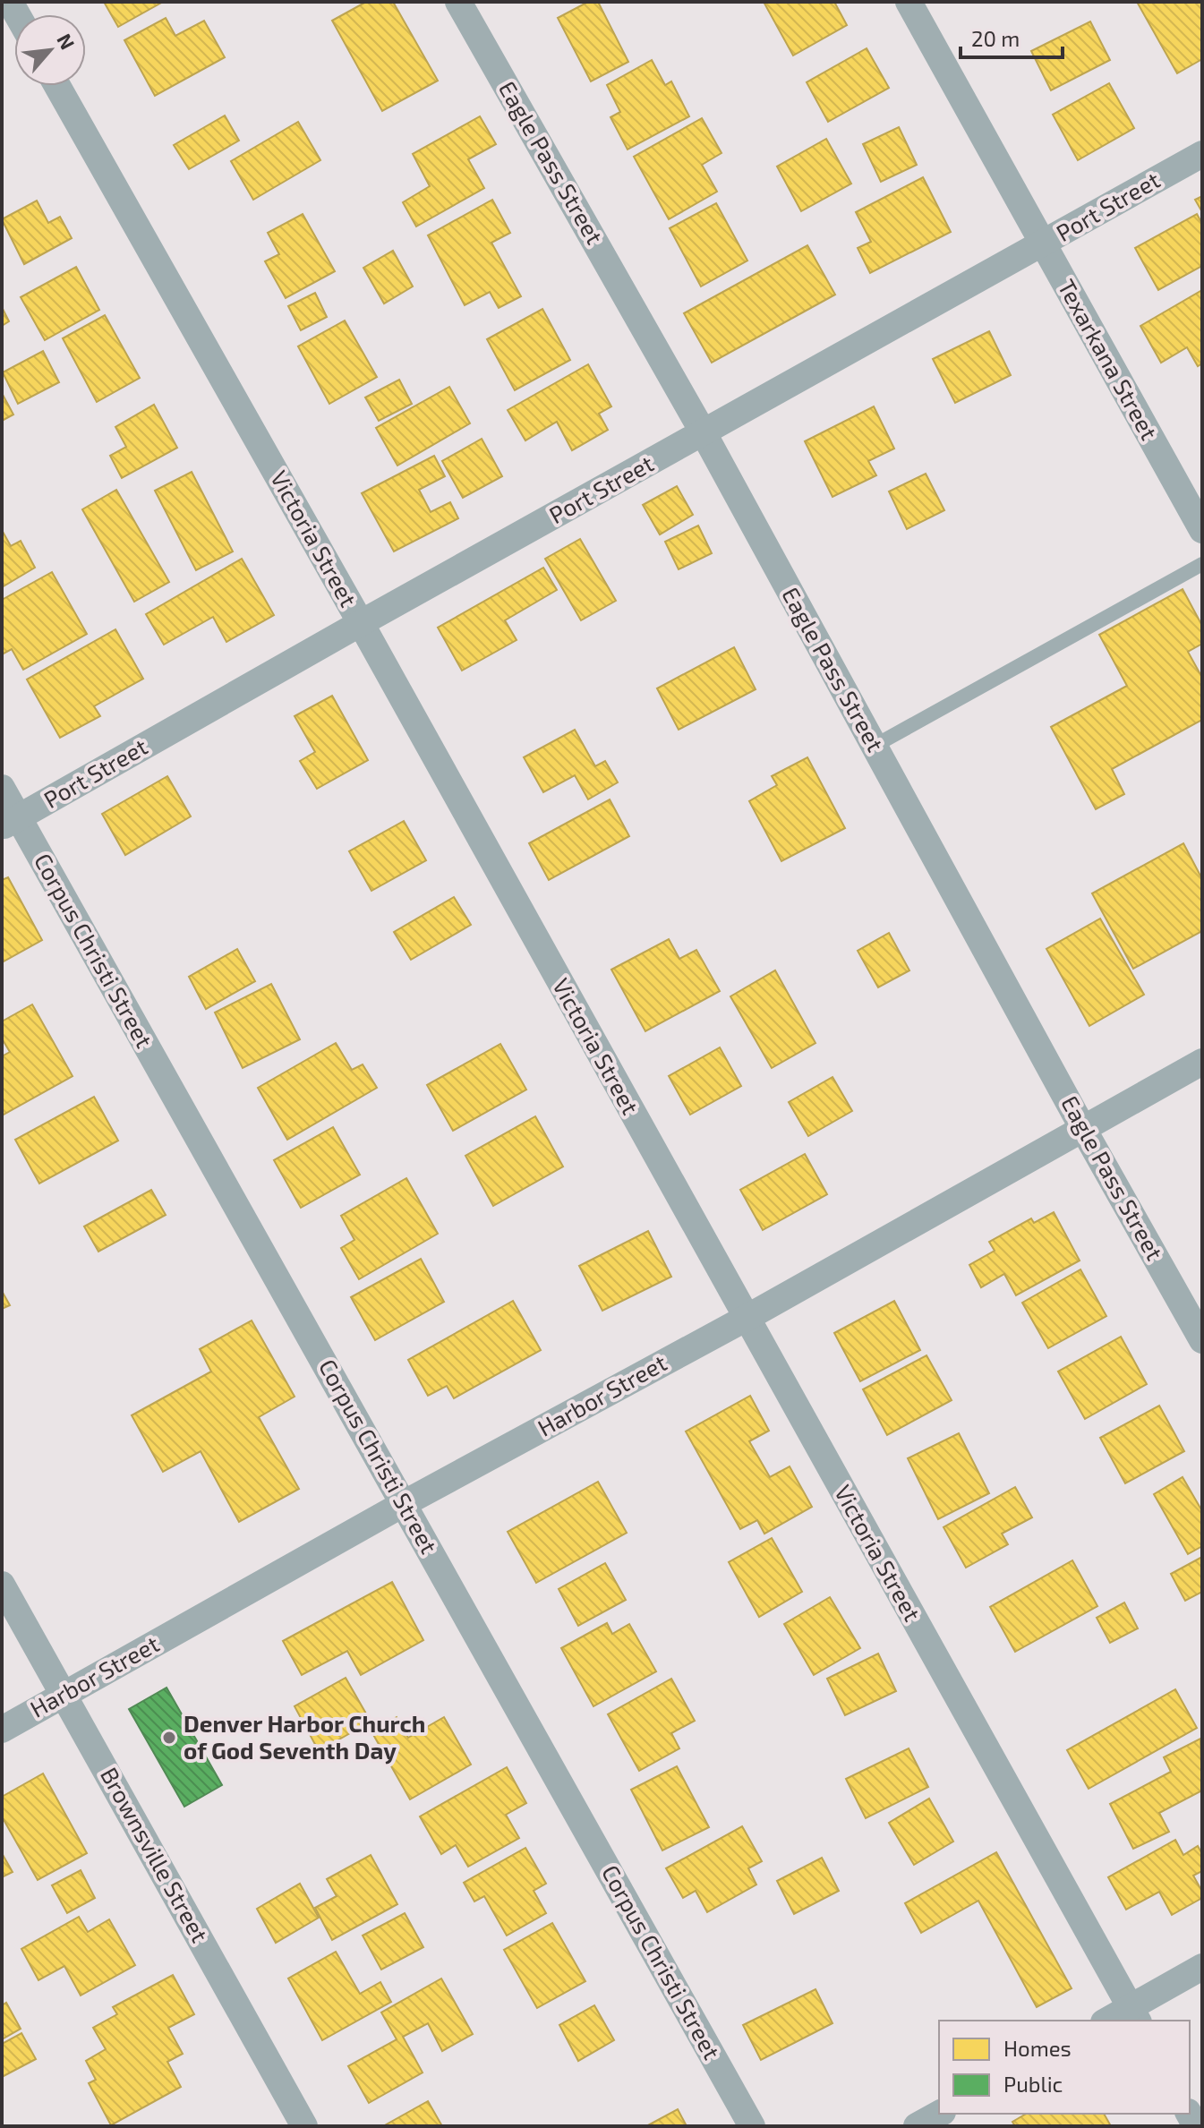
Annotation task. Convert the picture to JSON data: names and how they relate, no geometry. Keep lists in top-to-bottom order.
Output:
{
  "streets": {
    "street": [
      "Eagle Pass Street",
      "Port Street",
      "Texarkana Street",
      "Victoria Street",
      "Corpus Christi Street",
      "Harbor Street",
      "Brownsville Street"
    ]
  },
  "crossings": [
    ["Eagle Pass Street", "Port Street"],
    ["Eagle Pass Street", "Harbor Street"],
    ["Port Street", "Texarkana Street"],
    ["Port Street", "Victoria Street"],
    ["Port Street", "Corpus Christi Street"],
    ["Victoria Street", "Harbor Street"],
    ["Corpus Christi Street", "Harbor Street"],
    ["Harbor Street", "Brownsville Street"]
  ],
  "places": ["Denver Harbor Church of God Seventh Day"],
  "legend": ["Homes", "Public"],
  "scale_bar": "20 m",
  "north": "top right"
}
